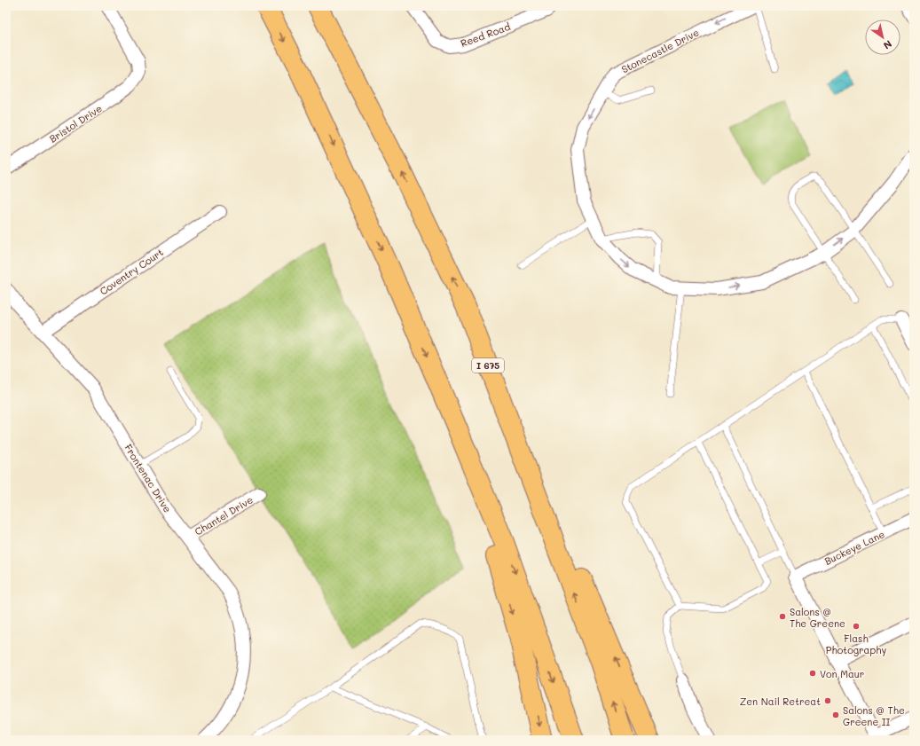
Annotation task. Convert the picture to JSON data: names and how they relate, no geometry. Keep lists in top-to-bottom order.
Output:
{
  "streets": {
    "highway": ["I 675"],
    "street": [
      "Reed Road",
      "Stonecastle Drive",
      "Bristol Drive",
      "Coventry Court",
      "Frontenac Drive",
      "Chantel Drive",
      "Buckeye Lane"
    ]
  },
  "crossings": [
    ["Coventry Court", "Frontenac Drive"],
    ["Frontenac Drive", "Chantel Drive"]
  ],
  "one_way": ["Stonecastle Drive"],
  "places": [
    "Salons @ The Greene",
    "Flash Photography",
    "Von Maur",
    "Zen Nail Retreat",
    "Salons @ The Greene II"
  ],
  "north": "bottom right"
}
